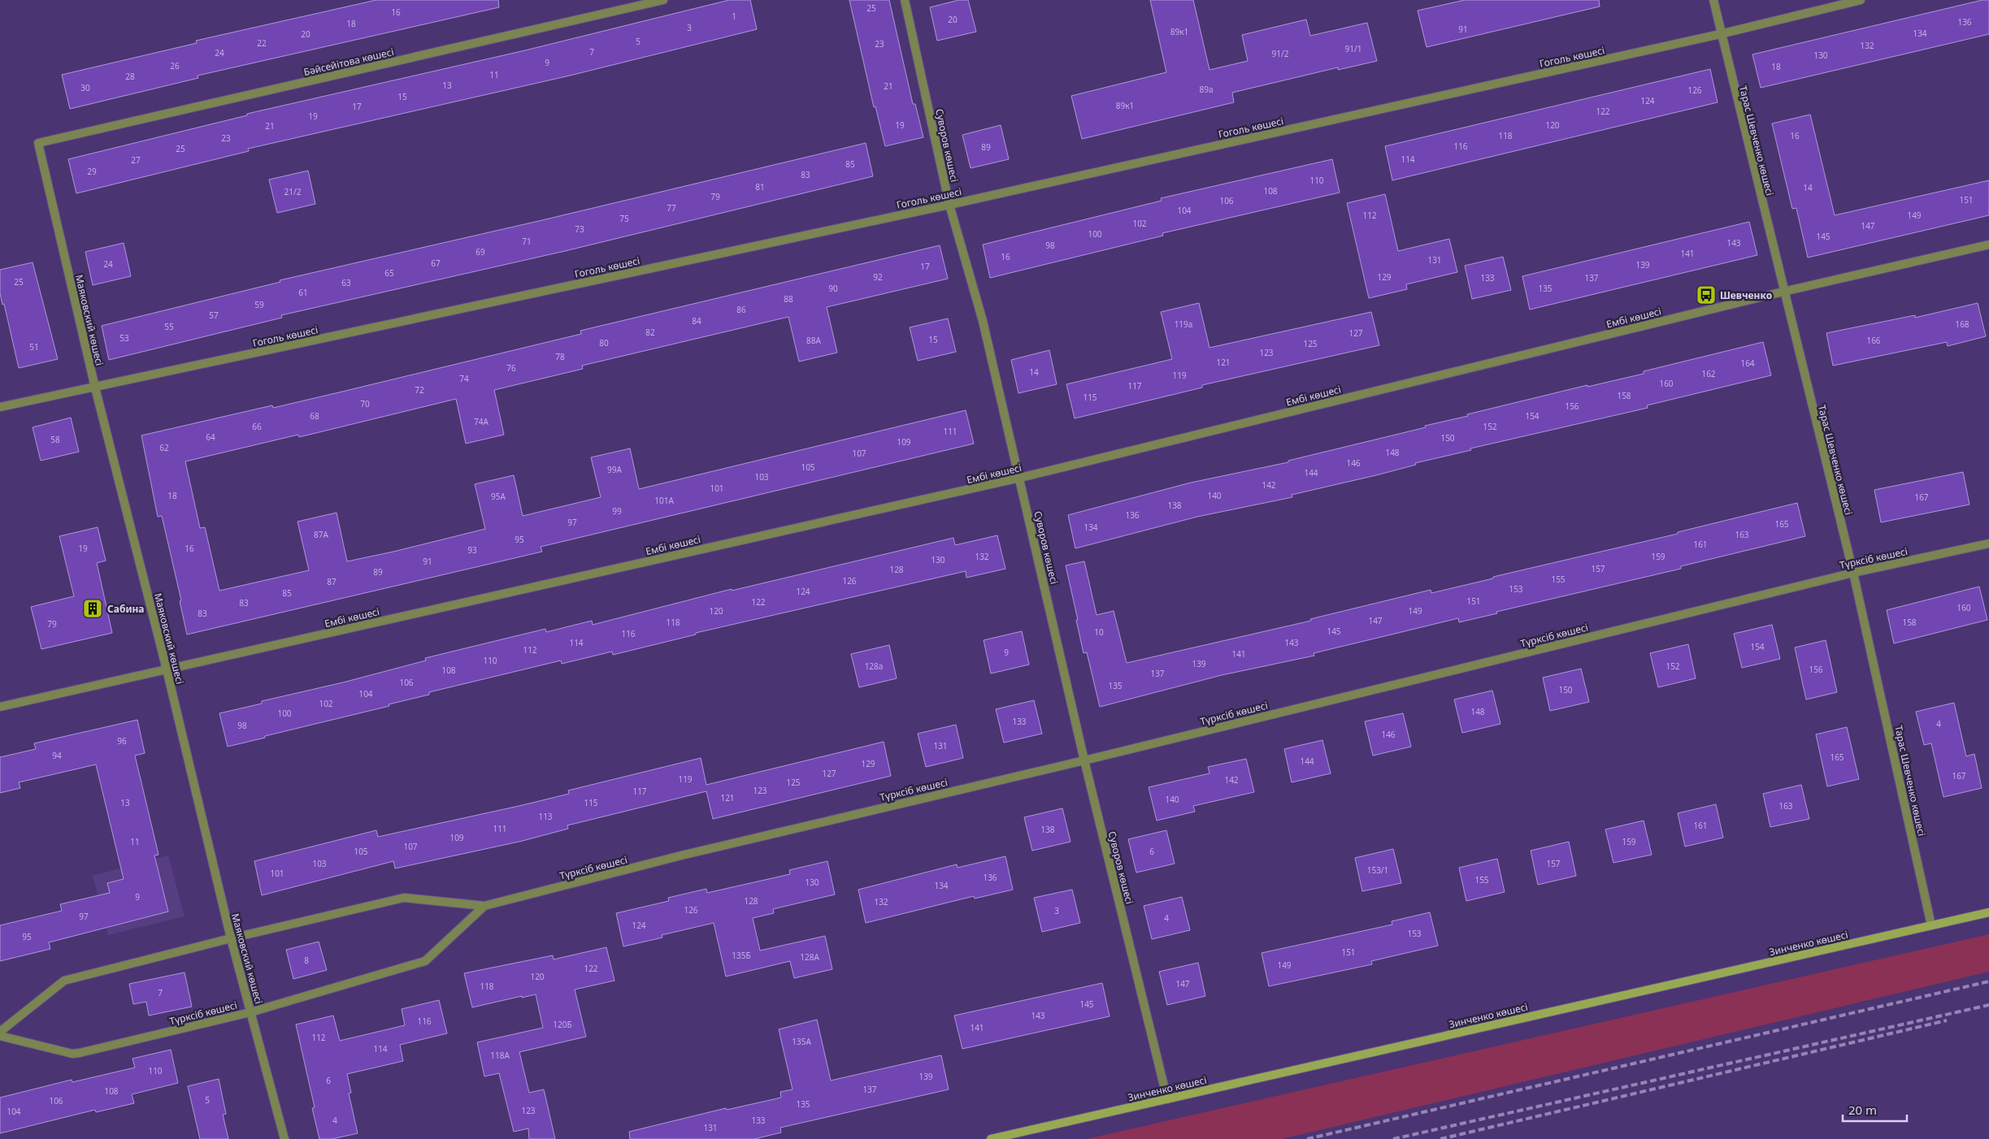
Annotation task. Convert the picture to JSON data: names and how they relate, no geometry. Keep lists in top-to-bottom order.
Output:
{
  "streets": {
    "main road": ["Зинченко көшесі"],
    "street": [
      "Гоголь көшесі",
      "Бәйсейітова көшесі",
      "Тарас Шевченко көшесі",
      "Суворов көшесі",
      "Ембі көшесі",
      "Маяковский көшесі",
      "Түрксіб көшесі"
    ]
  },
  "crossings": [
    ["Гоголь көшесі", "Тарас Шевченко көшесі"],
    ["Гоголь көшесі", "Суворов көшесі"],
    ["Гоголь көшесі", "Маяковский көшесі"],
    ["Бәйсейітова көшесі", "Маяковский көшесі"],
    ["Тарас Шевченко көшесі", "Ембі көшесі"],
    ["Тарас Шевченко көшесі", "Түрксіб көшесі"],
    ["Тарас Шевченко көшесі", "Зинченко көшесі"],
    ["Суворов көшесі", "Ембі көшесі"],
    ["Суворов көшесі", "Түрксіб көшесі"],
    ["Суворов көшесі", "Зинченко көшесі"],
    ["Ембі көшесі", "Маяковский көшесі"],
    ["Маяковский көшесі", "Түрксіб көшесі"]
  ],
  "places": {
    "bus stop": ["Шевченко"],
    "building": ["Сабина"]
  },
  "house_numbers": [
    "25",
    "16",
    "1",
    "20",
    "136",
    "18",
    "3",
    "91",
    "89к1",
    "134",
    "20",
    "5",
    "22",
    "23",
    "132",
    "91/1",
    "7",
    "24",
    "91/2",
    "130",
    "9",
    "26",
    "18",
    "11",
    "28",
    "13",
    "21",
    "30",
    "89а",
    "126",
    "15",
    "124",
    "89к1",
    "17",
    "122",
    "19",
    "19",
    "120",
    "21",
    "118",
    "16",
    "23",
    "116",
    "89",
    "25",
    "114",
    "27",
    "85",
    "29",
    "83",
    "110",
    "81",
    "14",
    "108",
    "21/2",
    "79",
    "151",
    "106",
    "77",
    "104",
    "112",
    "149",
    "75",
    "102",
    "147",
    "73",
    "100",
    "145",
    "71",
    "143",
    "98",
    "69",
    "141",
    "16",
    "131",
    "67",
    "24",
    "139",
    "17",
    "65",
    "92",
    "129",
    "133",
    "137",
    "25",
    "63",
    "90",
    "135",
    "61",
    "88",
    "59",
    "86",
    "57",
    "84",
    "119а",
    "168",
    "55",
    "82",
    "127",
    "53",
    "15",
    "88А",
    "166",
    "80",
    "125",
    "51",
    "123",
    "78",
    "121",
    "164",
    "76",
    "14",
    "162",
    "119",
    "74",
    "160",
    "117",
    "72",
    "158",
    "115",
    "70",
    "156",
    "68",
    "154",
    "74А",
    "66",
    "152",
    "111",
    "64",
    "150",
    "58",
    "109",
    "62",
    "148",
    "107",
    "146",
    "105",
    "99А",
    "144",
    "103",
    "142",
    "101",
    "18",
    "140",
    "95А",
    "167",
    "101А",
    "138",
    "99",
    "136",
    "97",
    "165",
    "134",
    "87А",
    "163",
    "95",
    "161",
    "19",
    "16",
    "93",
    "132",
    "159",
    "130",
    "91",
    "157",
    "128",
    "89",
    "155",
    "126",
    "87",
    "153",
    "124",
    "85",
    "151",
    "122",
    "83",
    "160",
    "120",
    "149",
    "83",
    "147",
    "118",
    "158",
    "79",
    "145",
    "10",
    "116",
    "114",
    "143",
    "154",
    "112",
    "9",
    "141",
    "110",
    "139",
    "128а",
    "152",
    "156",
    "108",
    "137",
    "106",
    "135",
    "150",
    "104",
    "102",
    "148",
    "100",
    "133",
    "4",
    "98",
    "146",
    "96",
    "131",
    "94",
    "165",
    "144",
    "129",
    "127",
    "167",
    "119",
    "142",
    "125",
    "123",
    "117",
    "121",
    "140",
    "13",
    "115",
    "163",
    "113",
    "161",
    "111",
    "138",
    "109",
    "11",
    "159",
    "107",
    "105",
    "6",
    "103",
    "157",
    "153/1",
    "101",
    "136",
    "155",
    "130",
    "134",
    "9",
    "128",
    "132",
    "126",
    "3",
    "97",
    "4",
    "124",
    "153",
    "95",
    "151",
    "135Б",
    "128А",
    "8",
    "149",
    "122",
    "120",
    "147",
    "118",
    "7",
    "145",
    "143",
    "116",
    "120Б",
    "141",
    "112",
    "135А",
    "114",
    "118А",
    "110",
    "139",
    "6",
    "137",
    "108",
    "5",
    "106",
    "135",
    "123",
    "104",
    "4",
    "133",
    "131"
  ],
  "scale_bar": "20 m"
}
